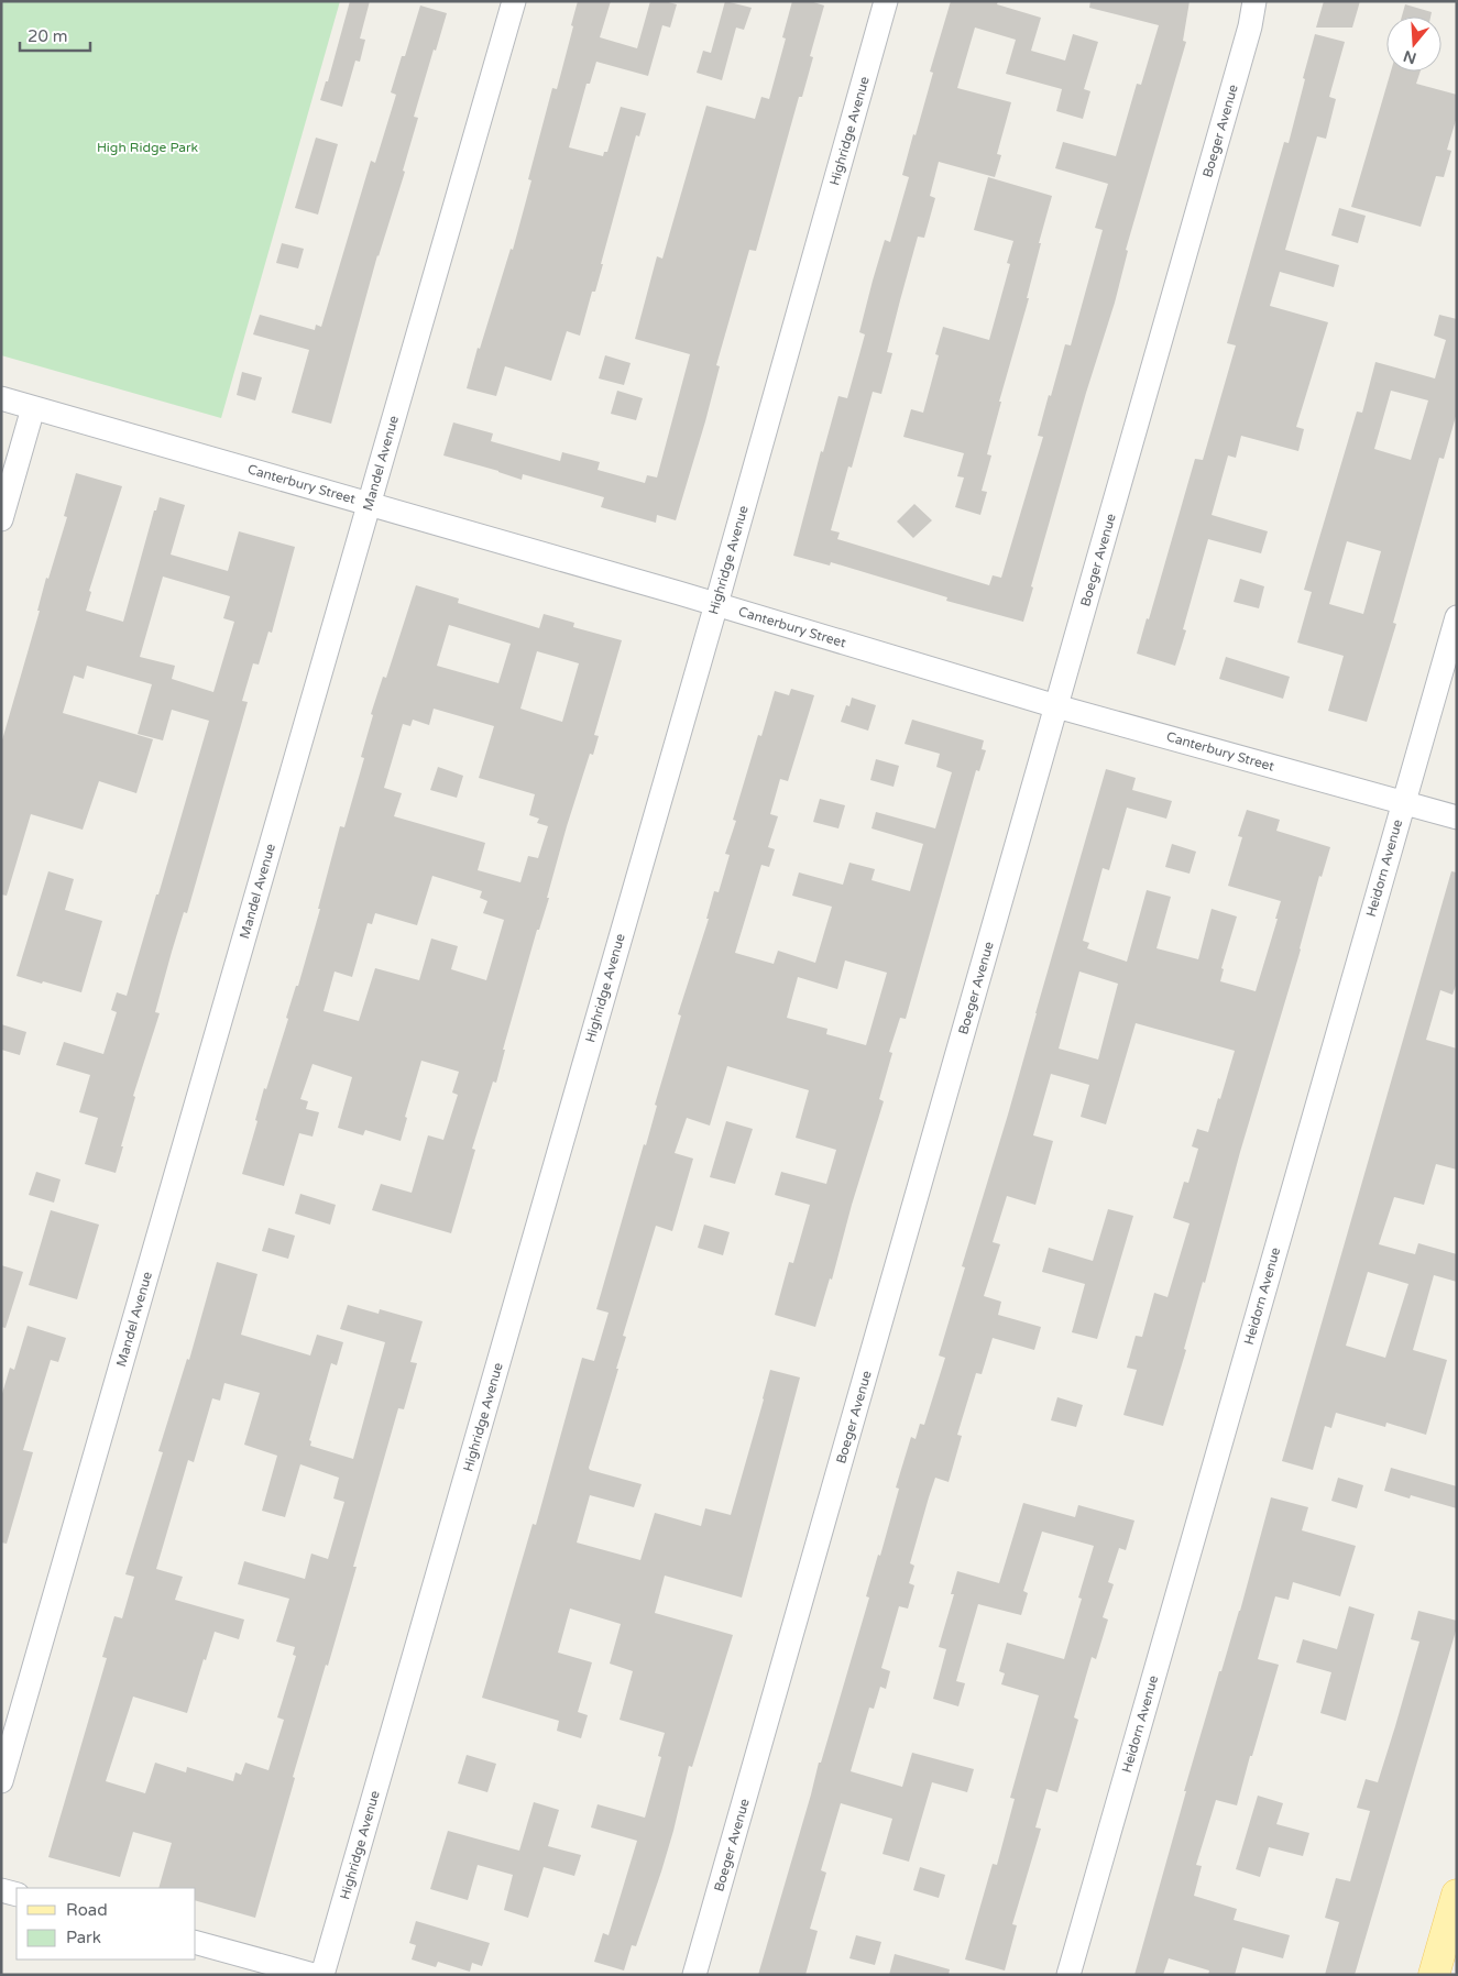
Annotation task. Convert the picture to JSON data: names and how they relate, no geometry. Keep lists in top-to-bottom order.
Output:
{
  "streets": {
    "street": [
      "Highridge Avenue",
      "Boeger Avenue",
      "Mandel Avenue",
      "Canterbury Street",
      "Heidorn Avenue"
    ]
  },
  "crossings": [
    ["Highridge Avenue", "Canterbury Street"],
    ["Boeger Avenue", "Canterbury Street"],
    ["Mandel Avenue", "Canterbury Street"],
    ["Canterbury Street", "Heidorn Avenue"]
  ],
  "parks": ["High Ridge Park"],
  "legend": ["Road", "Park"],
  "scale_bar": "20 m",
  "north": "bottom"
}
